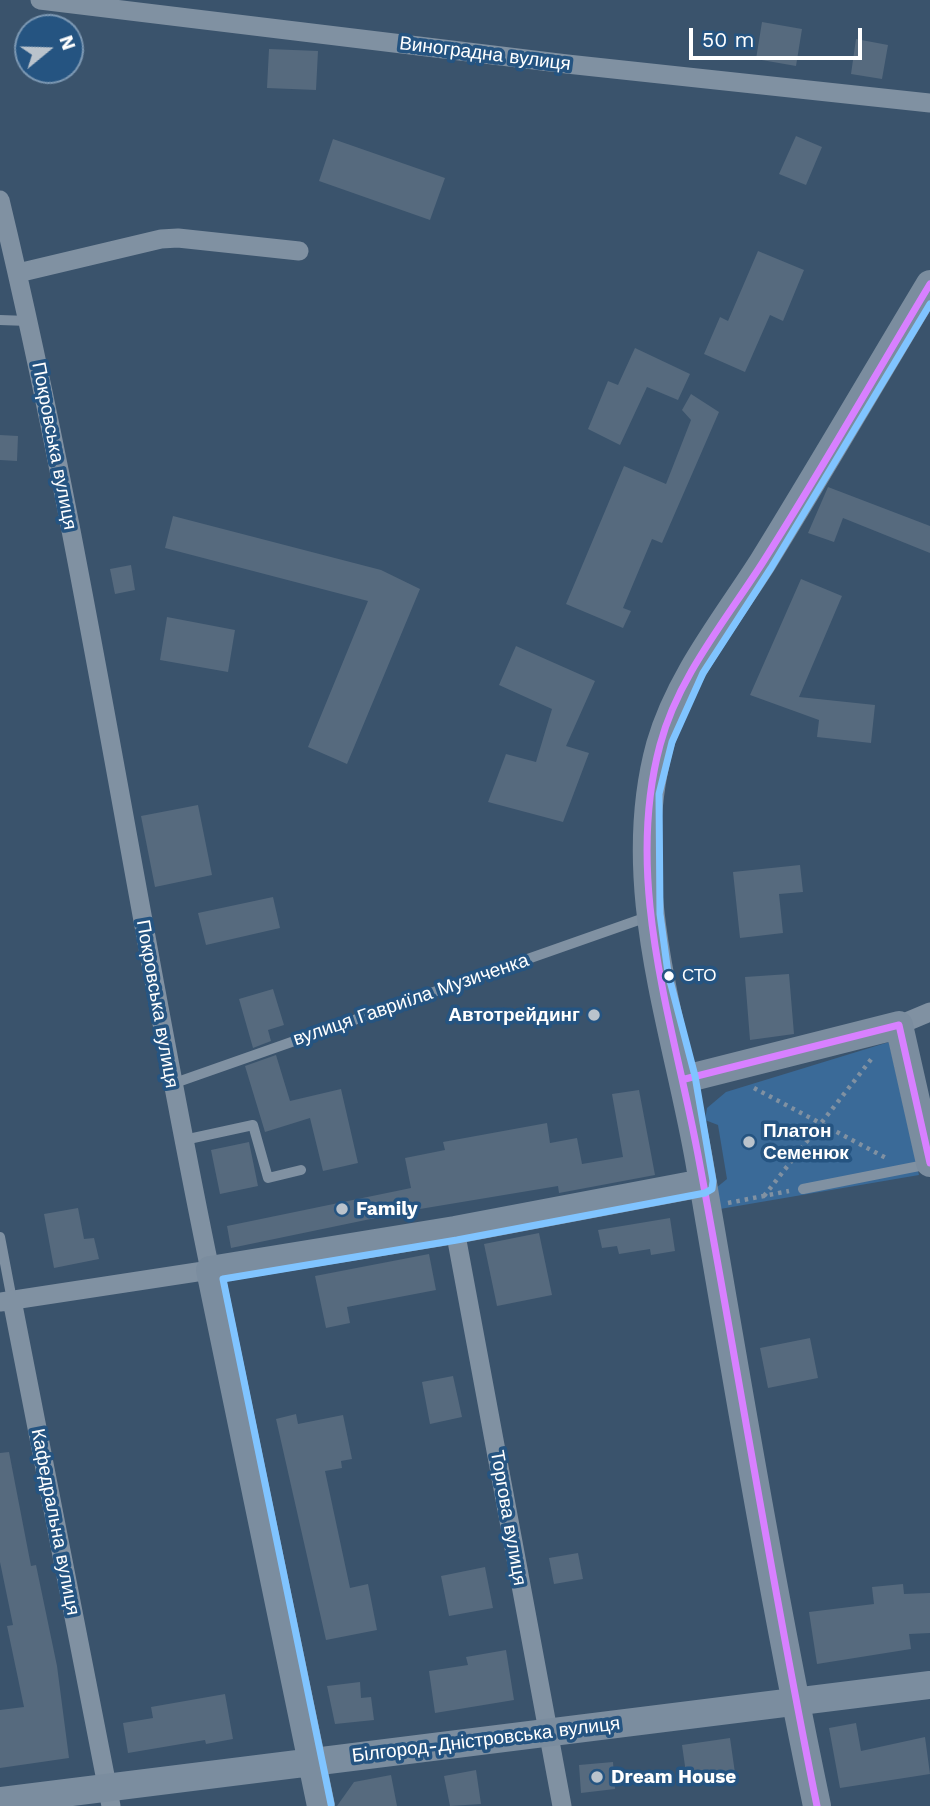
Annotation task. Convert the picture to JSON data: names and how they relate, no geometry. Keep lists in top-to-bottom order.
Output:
{
  "streets": {
    "main road": ["Покровська вулиця", "Білгород-Дністровська вулиця"],
    "street": ["Виноградна вулиця", "Торгова вулиця", "Кафедральна вулиця"],
    "lane": ["вулиця Гавриїла Музиченка"]
  },
  "crossings": [
    ["Покровська вулиця", "вулиця Гавриїла Музиченка"],
    ["Покровська вулиця", "Білгород-Дністровська вулиця"],
    ["Торгова вулиця", "Білгород-Дністровська вулиця"],
    ["Кафедральна вулиця", "Білгород-Дністровська вулиця"]
  ],
  "places": [
    "СТО",
    "Автотрейдинг",
    "Платон Семенюк",
    "Family",
    "Dream House"
  ],
  "scale_bar": "50 m",
  "north": "right"
}
